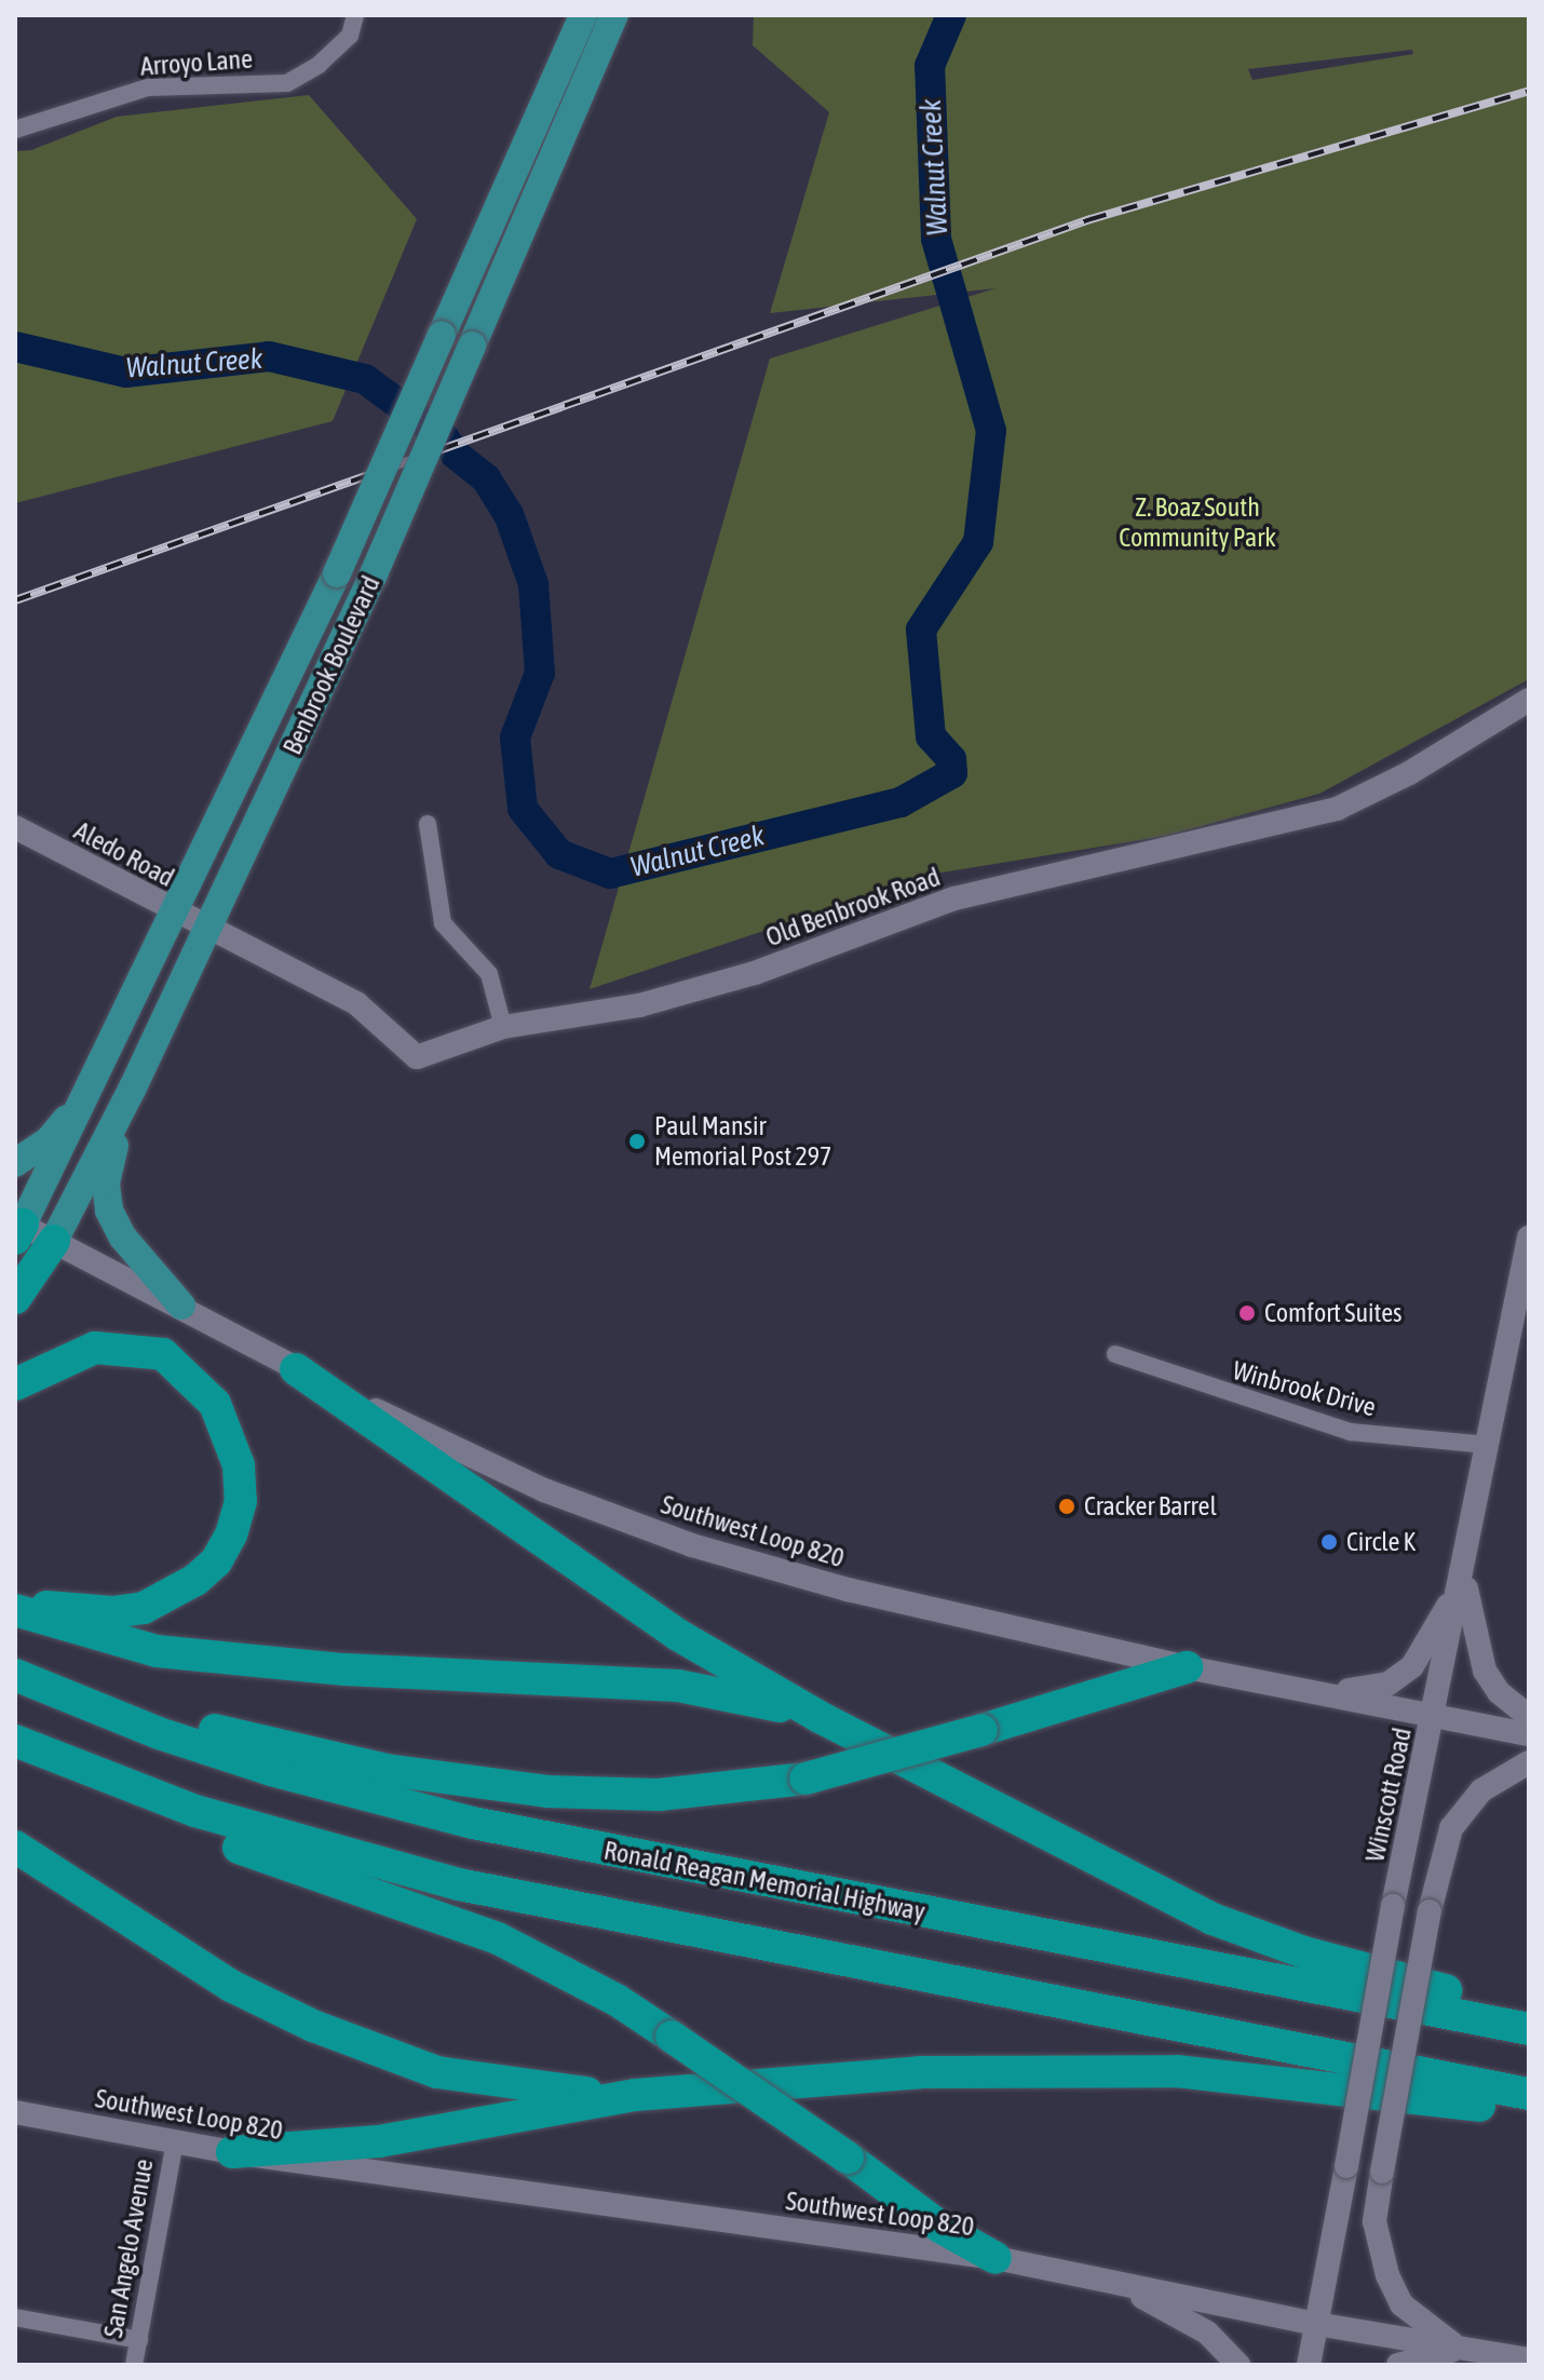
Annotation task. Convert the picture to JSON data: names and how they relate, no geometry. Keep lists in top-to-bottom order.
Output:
{
  "streets": {
    "highway": ["Benbrook Boulevard", "Ronald Reagan Memorial Highway"],
    "main road": [
      "Aledo Road",
      "Old Benbrook Road",
      "Southwest Loop 820",
      "Winscott Road"
    ],
    "street": ["Arroyo Lane", "Winbrook Drive", "San Angelo Avenue"]
  },
  "crossings": [
    ["Benbrook Boulevard", "Aledo Road"],
    ["Benbrook Boulevard", "Old Benbrook Road"],
    ["Benbrook Boulevard", "Southwest Loop 820"],
    ["Aledo Road", "Old Benbrook Road"],
    ["Winbrook Drive", "Winscott Road"],
    ["Southwest Loop 820", "Winscott Road"],
    ["Southwest Loop 820", "San Angelo Avenue"]
  ],
  "water": ["Walnut Creek"],
  "parks": ["Z. Boaz South Community Park"],
  "places": [
    "Paul Mansir Memorial Post 297",
    "Comfort Suites",
    "Cracker Barrel",
    "Circle K"
  ]
}
